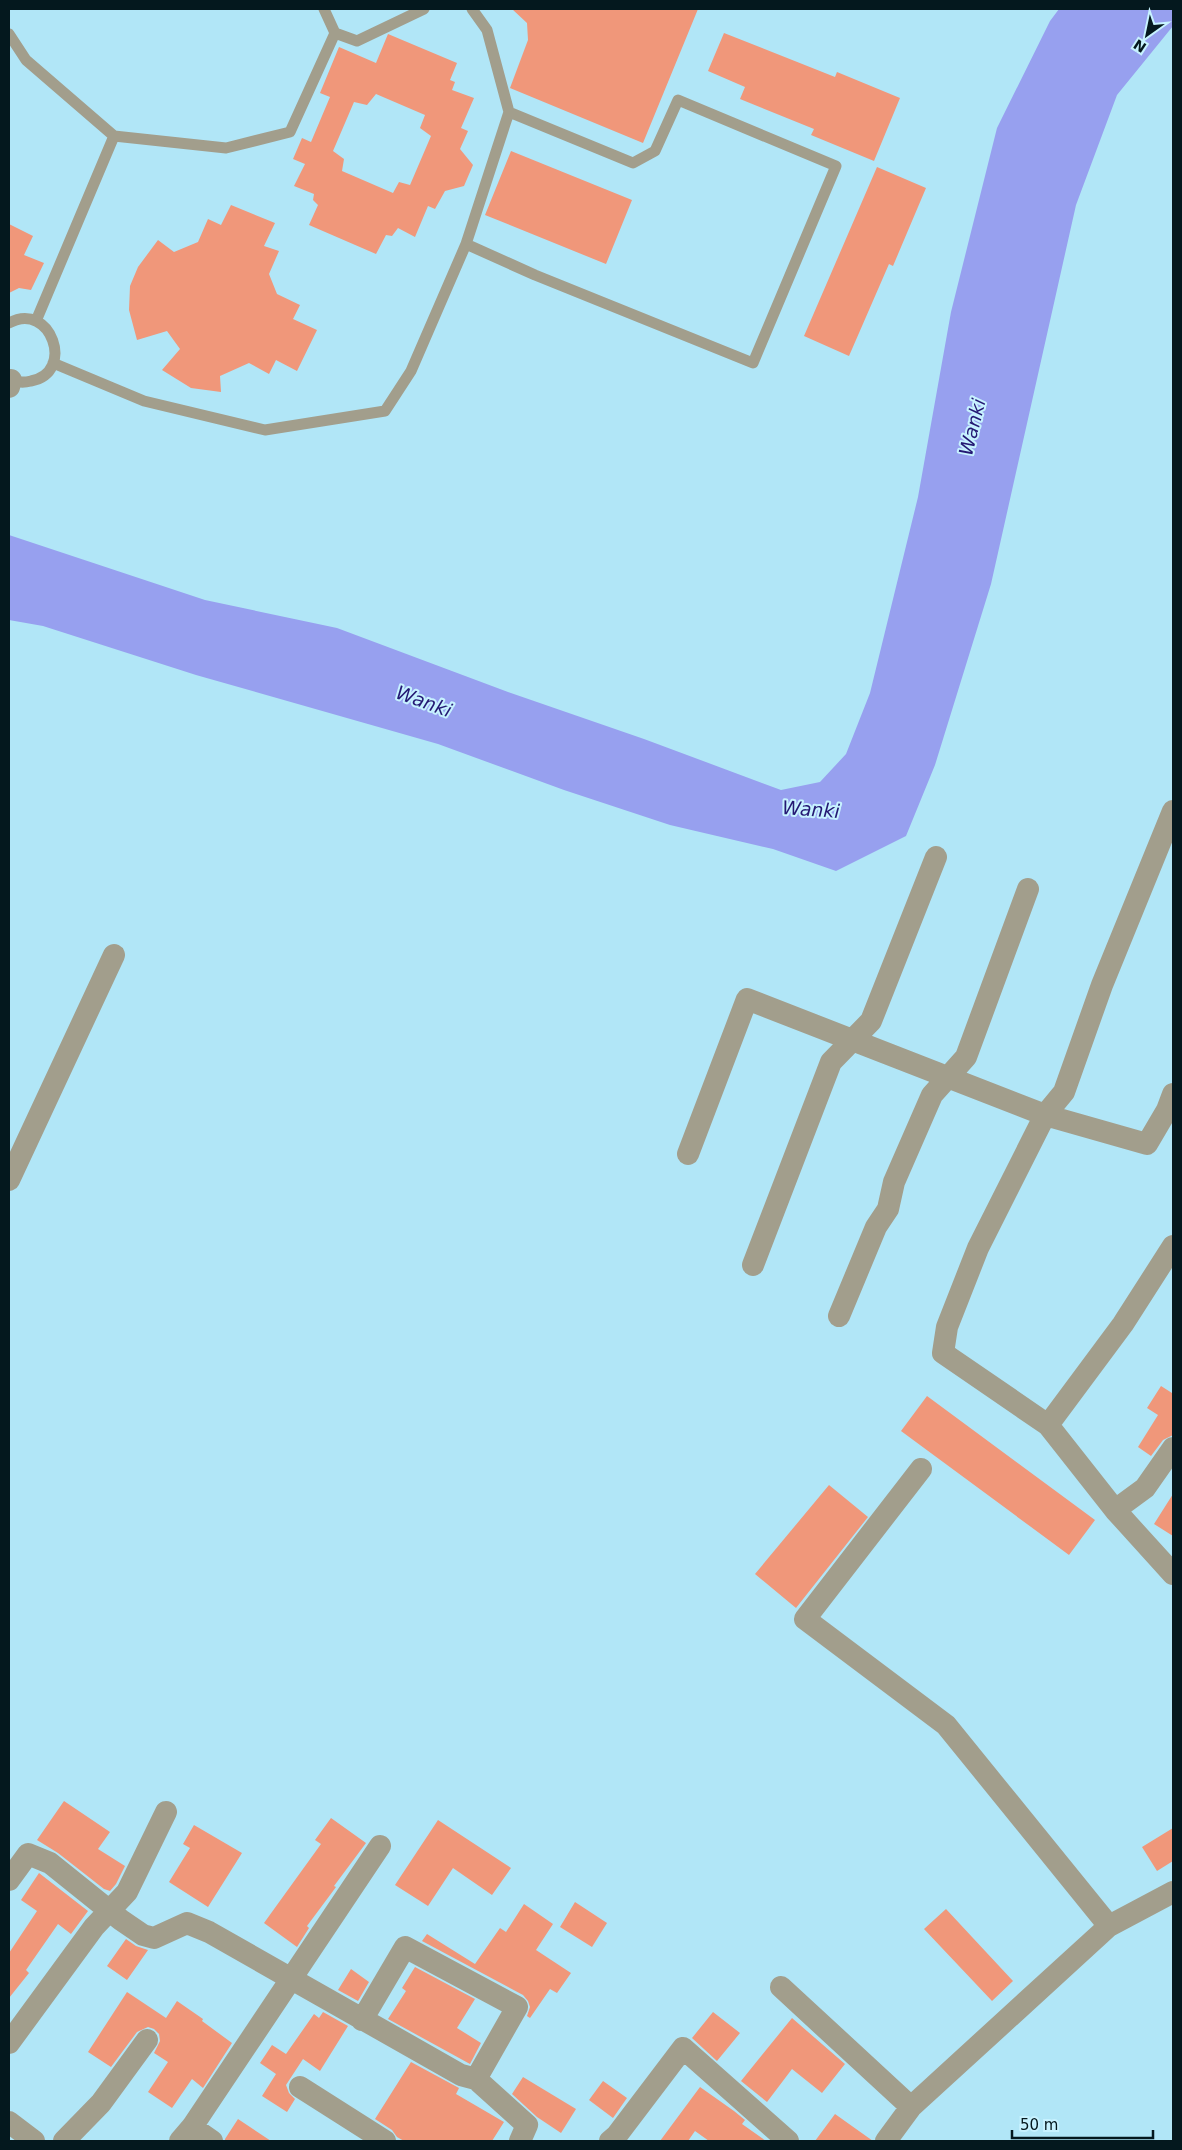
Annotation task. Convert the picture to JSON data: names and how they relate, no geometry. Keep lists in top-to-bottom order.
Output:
{
  "water": ["Wanki"],
  "scale_bar": "50 m",
  "north": "bottom left"
}
